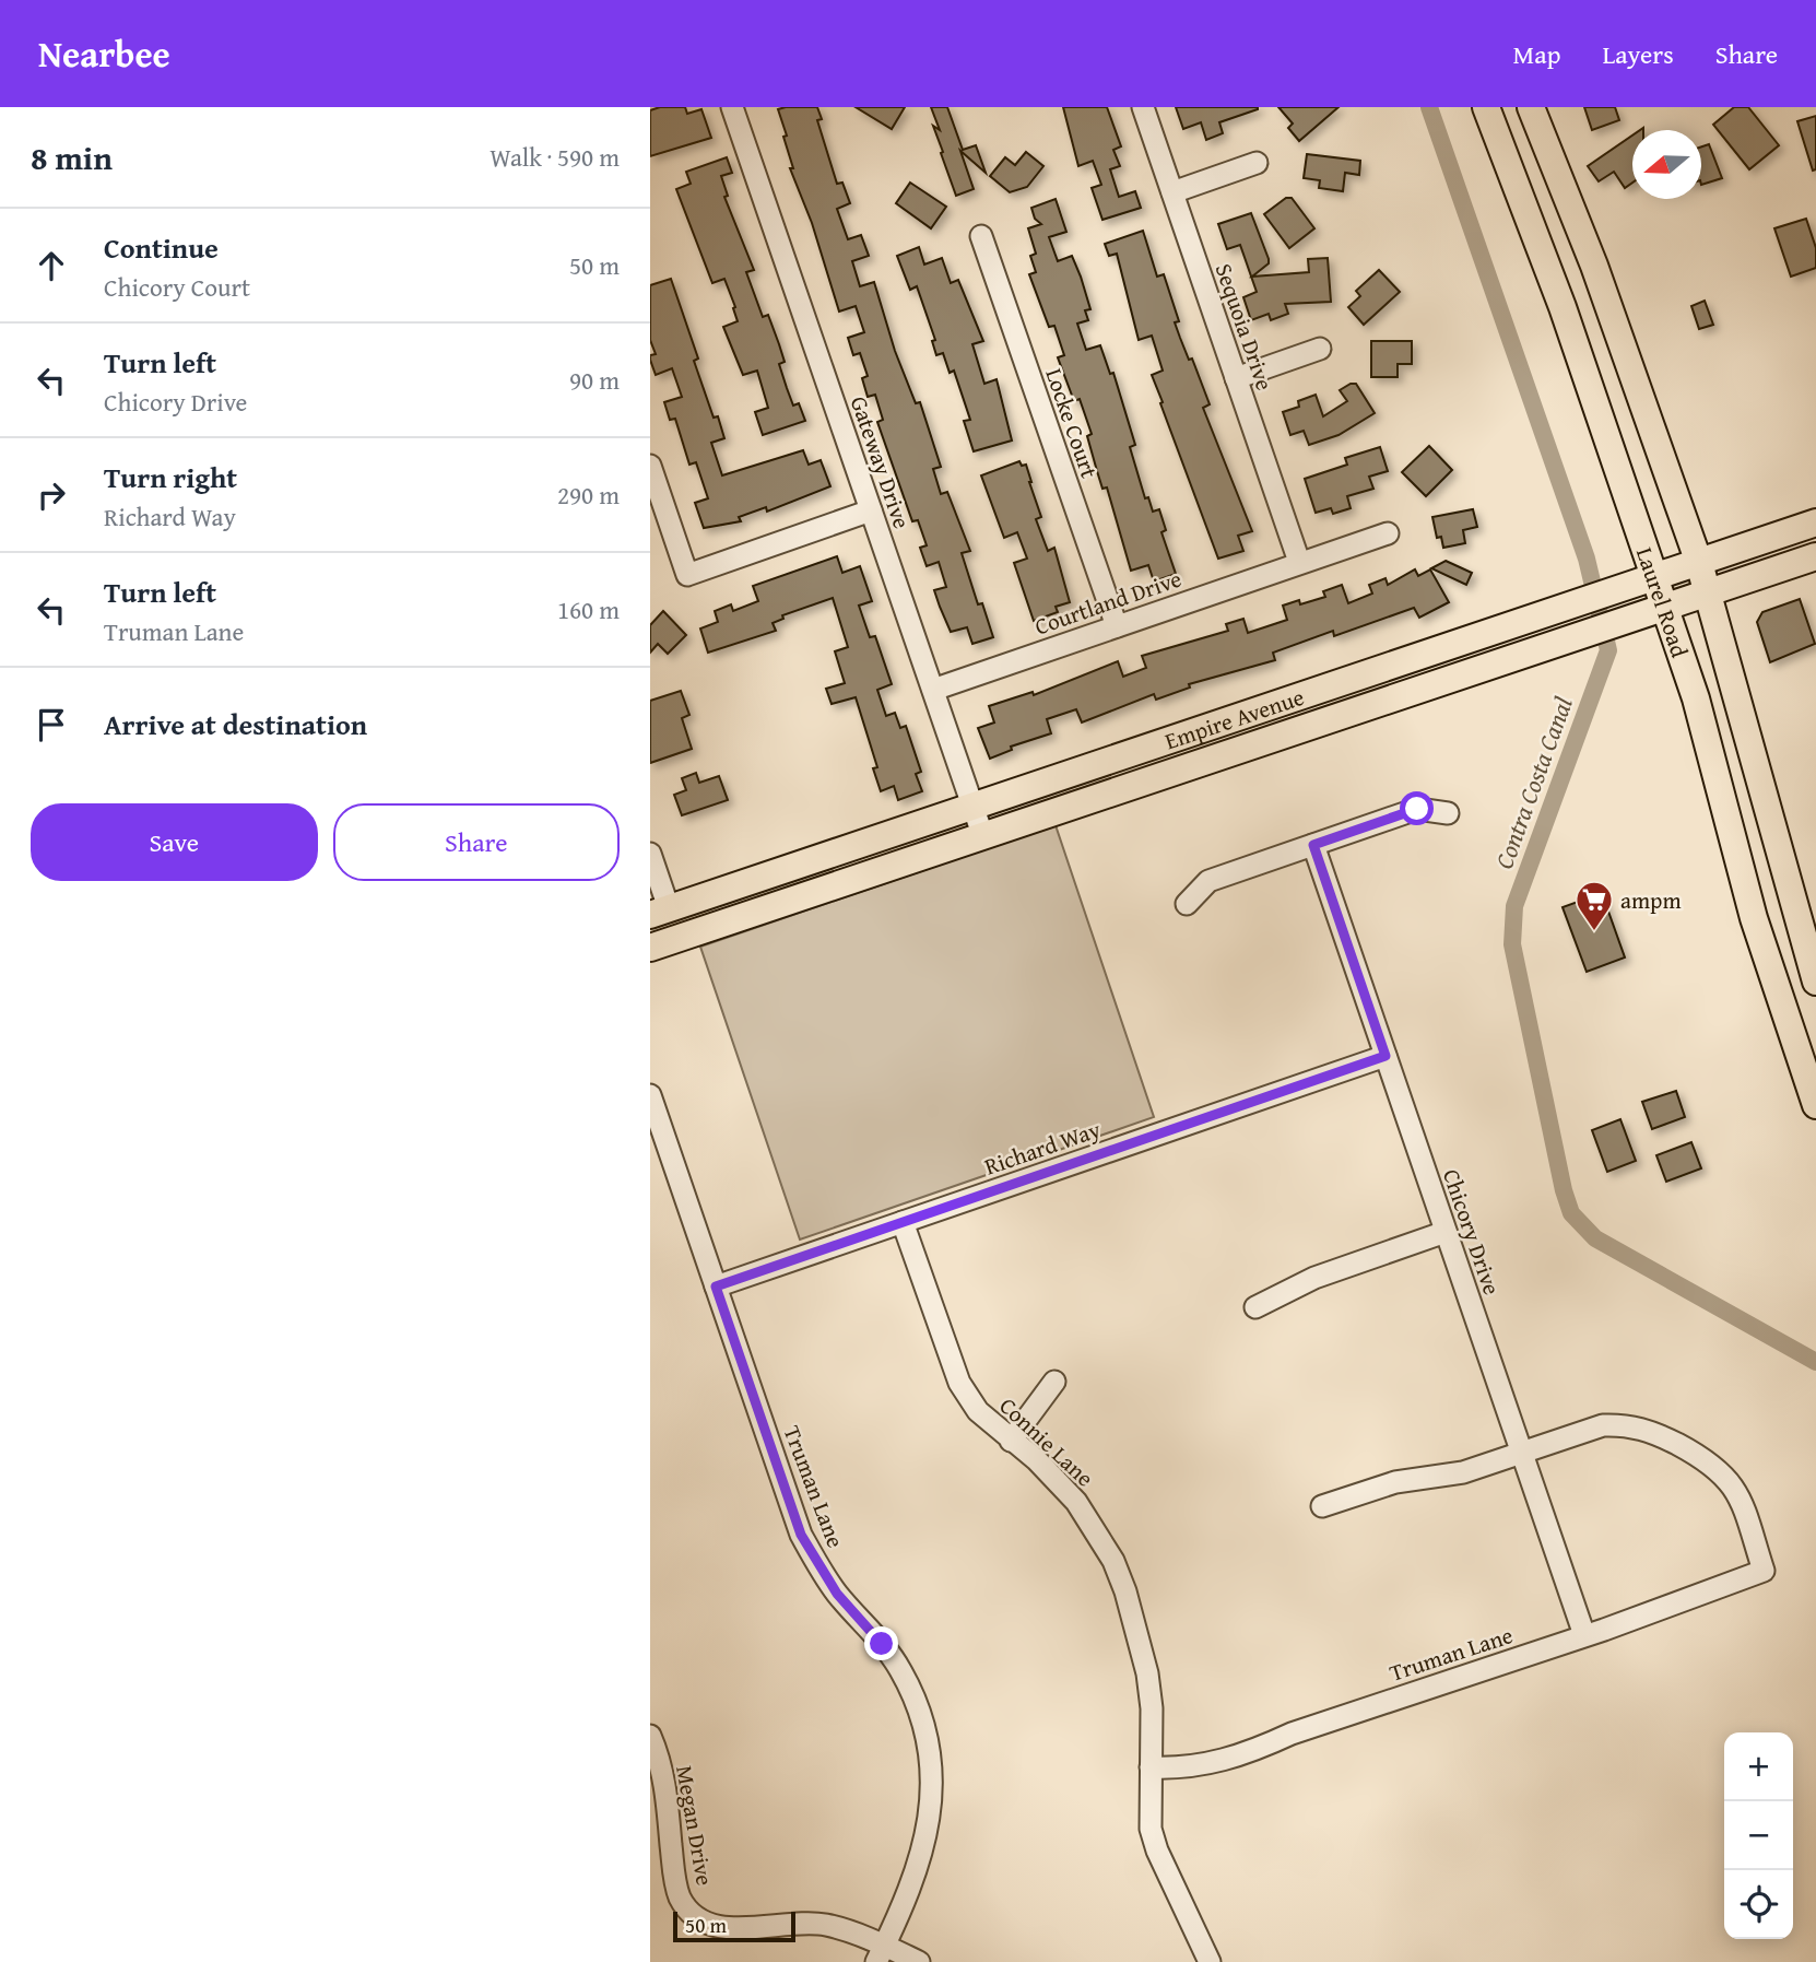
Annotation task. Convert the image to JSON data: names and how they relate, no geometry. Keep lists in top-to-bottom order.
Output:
{
  "streets": {
    "main road": ["Laurel Road", "Empire Avenue"],
    "street": [
      "Sequoia Drive",
      "Locke Court",
      "Gateway Drive",
      "Courtland Drive",
      "Richard Way",
      "Chicory Drive",
      "Connie Lane",
      "Truman Lane",
      "Megan Drive"
    ]
  },
  "crossings": [
    ["Sequoia Drive", "Courtland Drive"],
    ["Locke Court", "Courtland Drive"],
    ["Gateway Drive", "Courtland Drive"],
    ["Gateway Drive", "Empire Avenue"],
    ["Laurel Road", "Empire Avenue"],
    ["Richard Way", "Chicory Drive"],
    ["Richard Way", "Connie Lane"],
    ["Richard Way", "Truman Lane"],
    ["Chicory Drive", "Truman Lane"],
    ["Connie Lane", "Truman Lane"],
    ["Truman Lane", "Megan Drive"]
  ],
  "water": ["Contra Costa Canal"],
  "places": {
    "supermarket": ["ampm"]
  },
  "scale_bar": "50 m",
  "north": "left",
  "page": {
    "header": "Nearbee",
    "nav": ["Map", "Layers", "Share"],
    "heading": ["8 min", "Walk · 590 m"],
    "list": [
      ["Continue", "Chicory Court", "50 m"],
      ["Turn left", "Chicory Drive", "90 m"],
      ["Turn right", "Richard Way", "290 m"],
      ["Turn left", "Truman Lane", "160 m"],
      "Arrive at destination"
    ],
    "buttons": ["Save", "Share"],
    "map_buttons": ["+", "−"],
    "scale": "50 m"
  }
}
